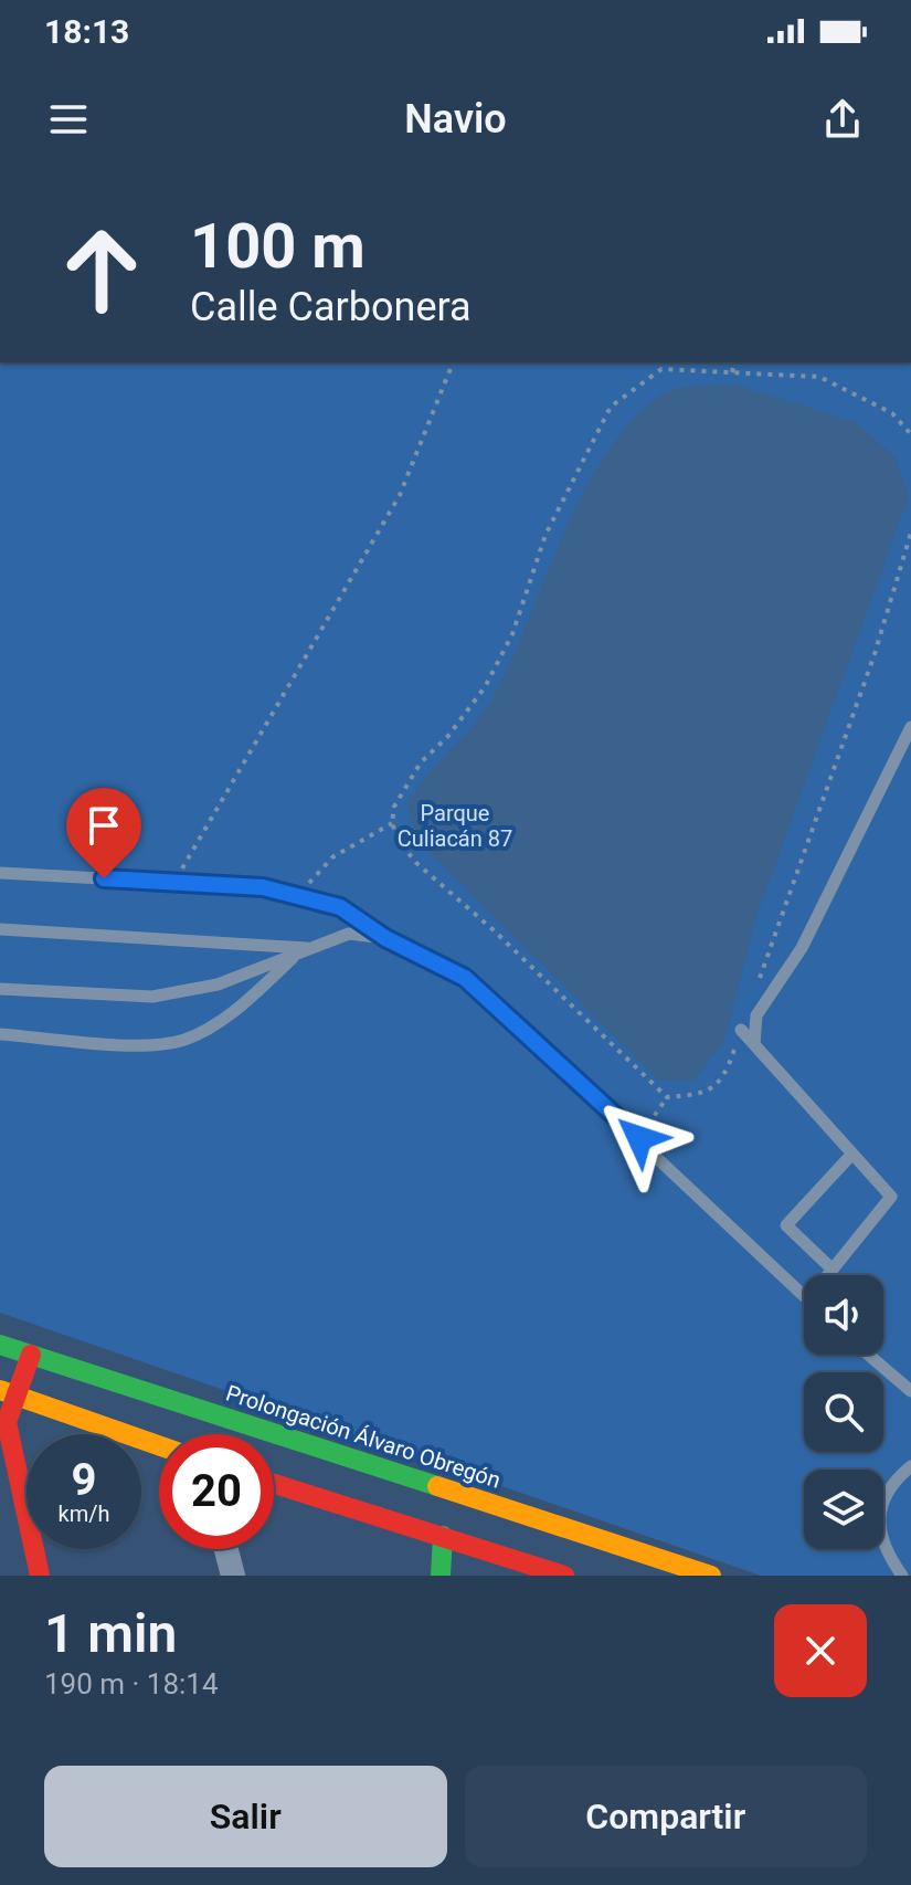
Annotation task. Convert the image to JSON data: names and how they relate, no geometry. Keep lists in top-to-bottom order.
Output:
{
  "streets": {
    "main road": ["Prolongación Álvaro Obregón"]
  },
  "parks": ["Parque Culiacán 87"],
  "page": {
    "status": "18:13",
    "header": "Navio",
    "turn": ["100 m", "Calle Carbonera"],
    "speed": "9 km/h",
    "limit": "20",
    "heading": ["1 min", "190 m · 18:14"],
    "buttons": ["Salir", "Compartir"]
  }
}
